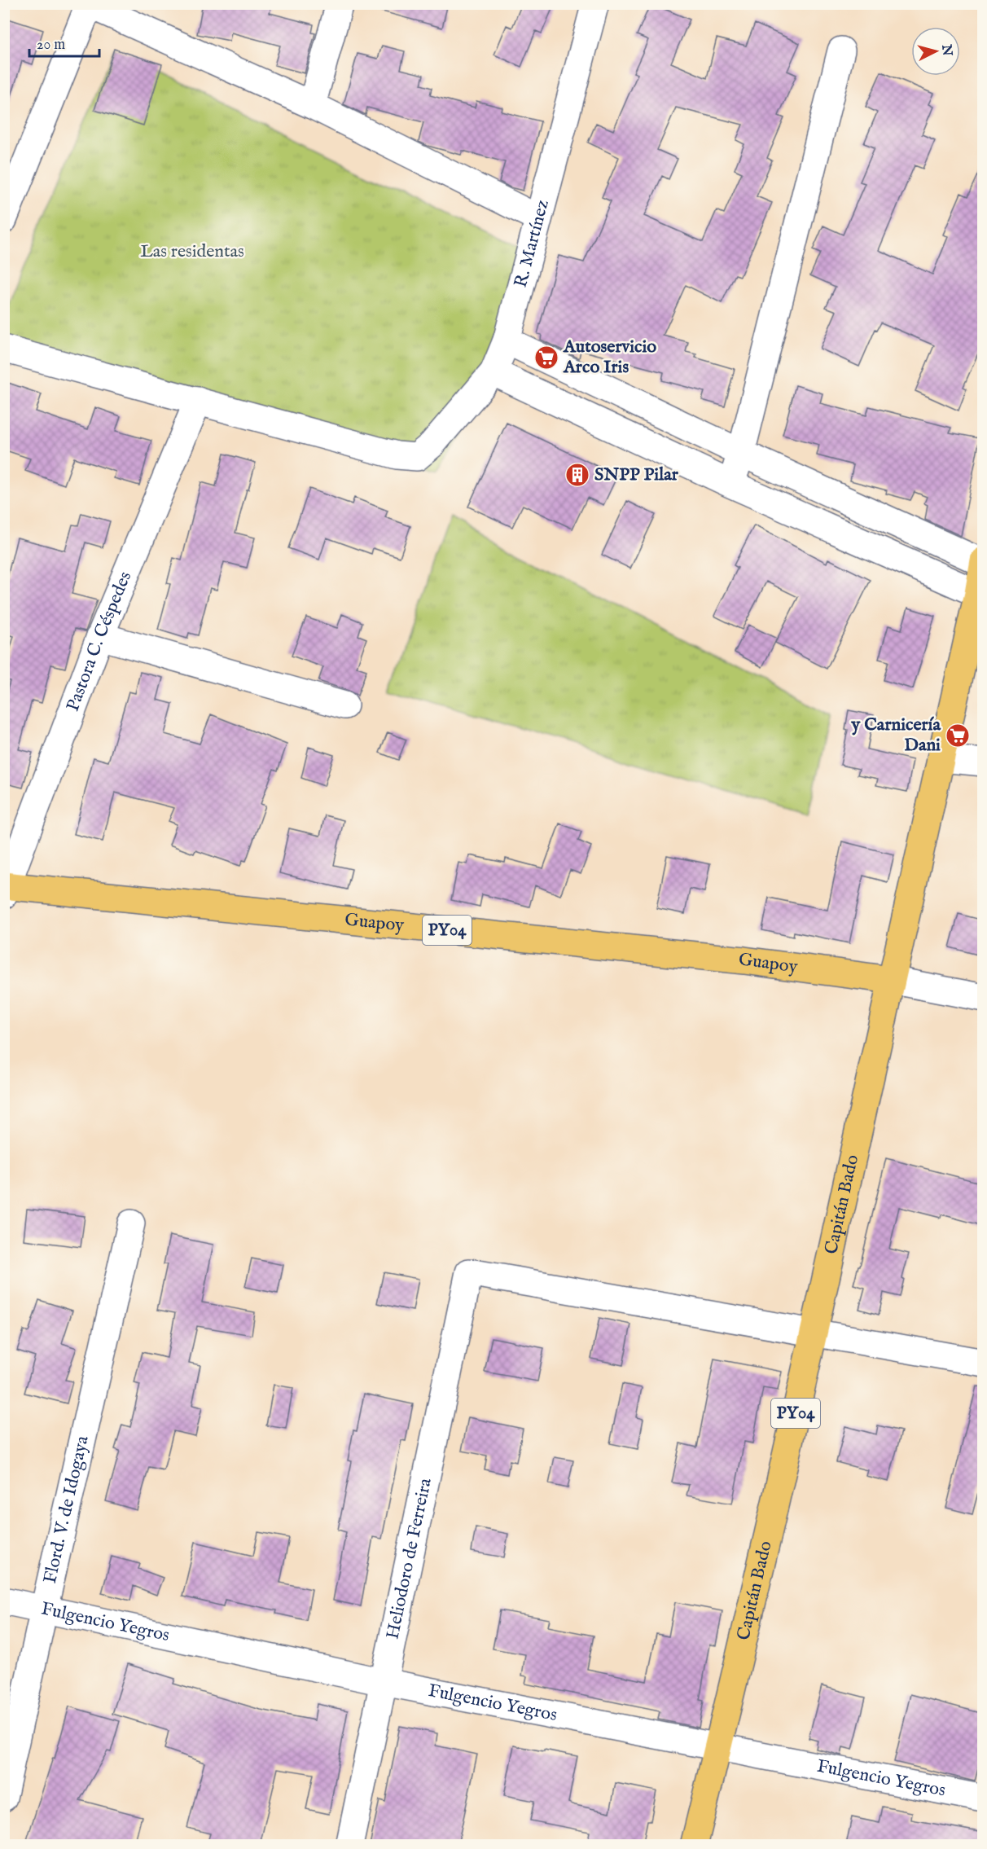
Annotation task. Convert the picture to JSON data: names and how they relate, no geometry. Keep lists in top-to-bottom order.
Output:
{
  "streets": {
    "main road": ["Guapoy", "PY04", "Capitán Bado"],
    "street": [
      "R. Martínez",
      "Pastora C. Céspedes",
      "Flord. V. de Idogaya",
      "Heliodoro de Ferreira",
      "Fulgencio Yegros"
    ]
  },
  "crossings": [
    ["R. Martínez", "Pastora C. Céspedes"],
    ["Pastora C. Céspedes", "Guapoy"],
    ["Guapoy", "Capitán Bado"],
    ["Capitán Bado", "Heliodoro de Ferreira"],
    ["Capitán Bado", "Fulgencio Yegros"],
    ["Flord. V. de Idogaya", "Fulgencio Yegros"],
    ["Heliodoro de Ferreira", "Fulgencio Yegros"]
  ],
  "parks": ["Las residentas"],
  "places": {
    "supermarket": ["Autoservicio Arco Iris", "y Carnicería Dani"],
    "building": ["SNPP Pilar"]
  },
  "scale_bar": "20 m",
  "north": "right"
}
